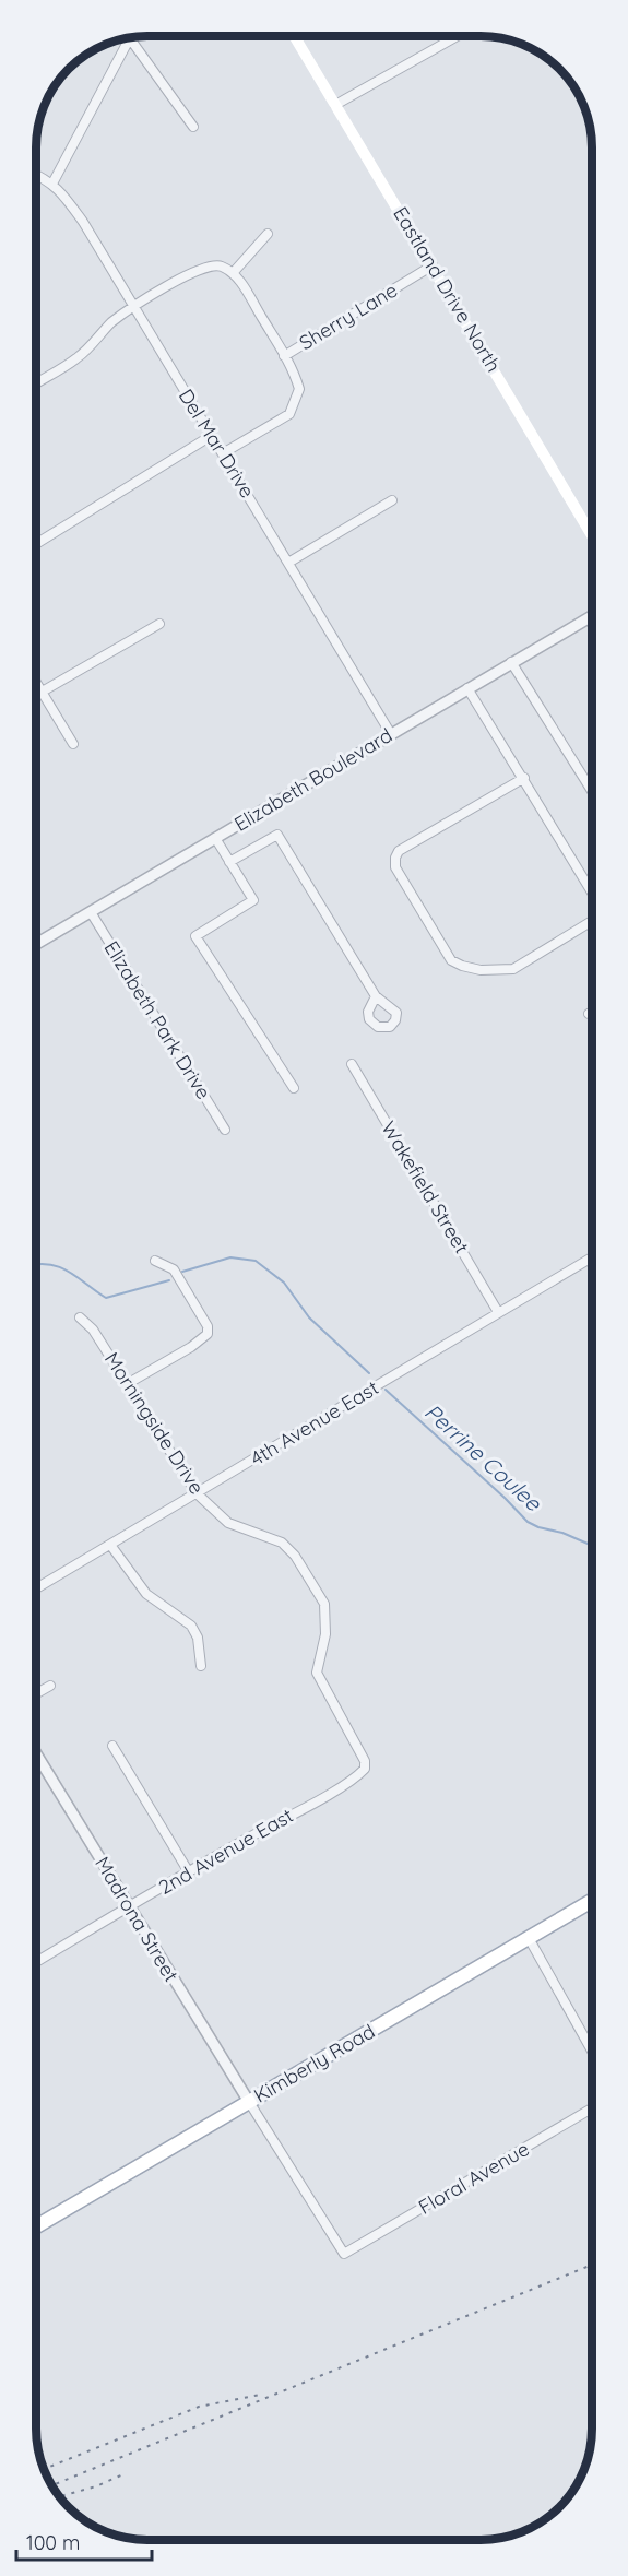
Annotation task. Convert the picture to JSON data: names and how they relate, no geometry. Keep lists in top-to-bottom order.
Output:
{
  "streets": {
    "main road": ["Eastland Drive North", "Kimberly Road"],
    "street": [
      "Sherry Lane",
      "Del Mar Drive",
      "Elizabeth Boulevard",
      "Elizabeth Park Drive",
      "Wakefield Street",
      "Morningside Drive",
      "4th Avenue East",
      "2nd Avenue East",
      "Madrona Street",
      "Floral Avenue"
    ]
  },
  "crossings": [
    ["Eastland Drive North", "Sherry Lane"],
    ["Sherry Lane", "Del Mar Drive"],
    ["Del Mar Drive", "Elizabeth Boulevard"],
    ["Elizabeth Boulevard", "Elizabeth Park Drive"],
    ["Wakefield Street", "4th Avenue East"],
    ["Morningside Drive", "4th Avenue East"],
    ["Morningside Drive", "2nd Avenue East"],
    ["2nd Avenue East", "Madrona Street"],
    ["Madrona Street", "Kimberly Road"],
    ["Madrona Street", "Floral Avenue"],
    ["Kimberly Road", "Floral Avenue"]
  ],
  "water": ["Perrine Coulee"],
  "scale_bar": "100 m"
}
